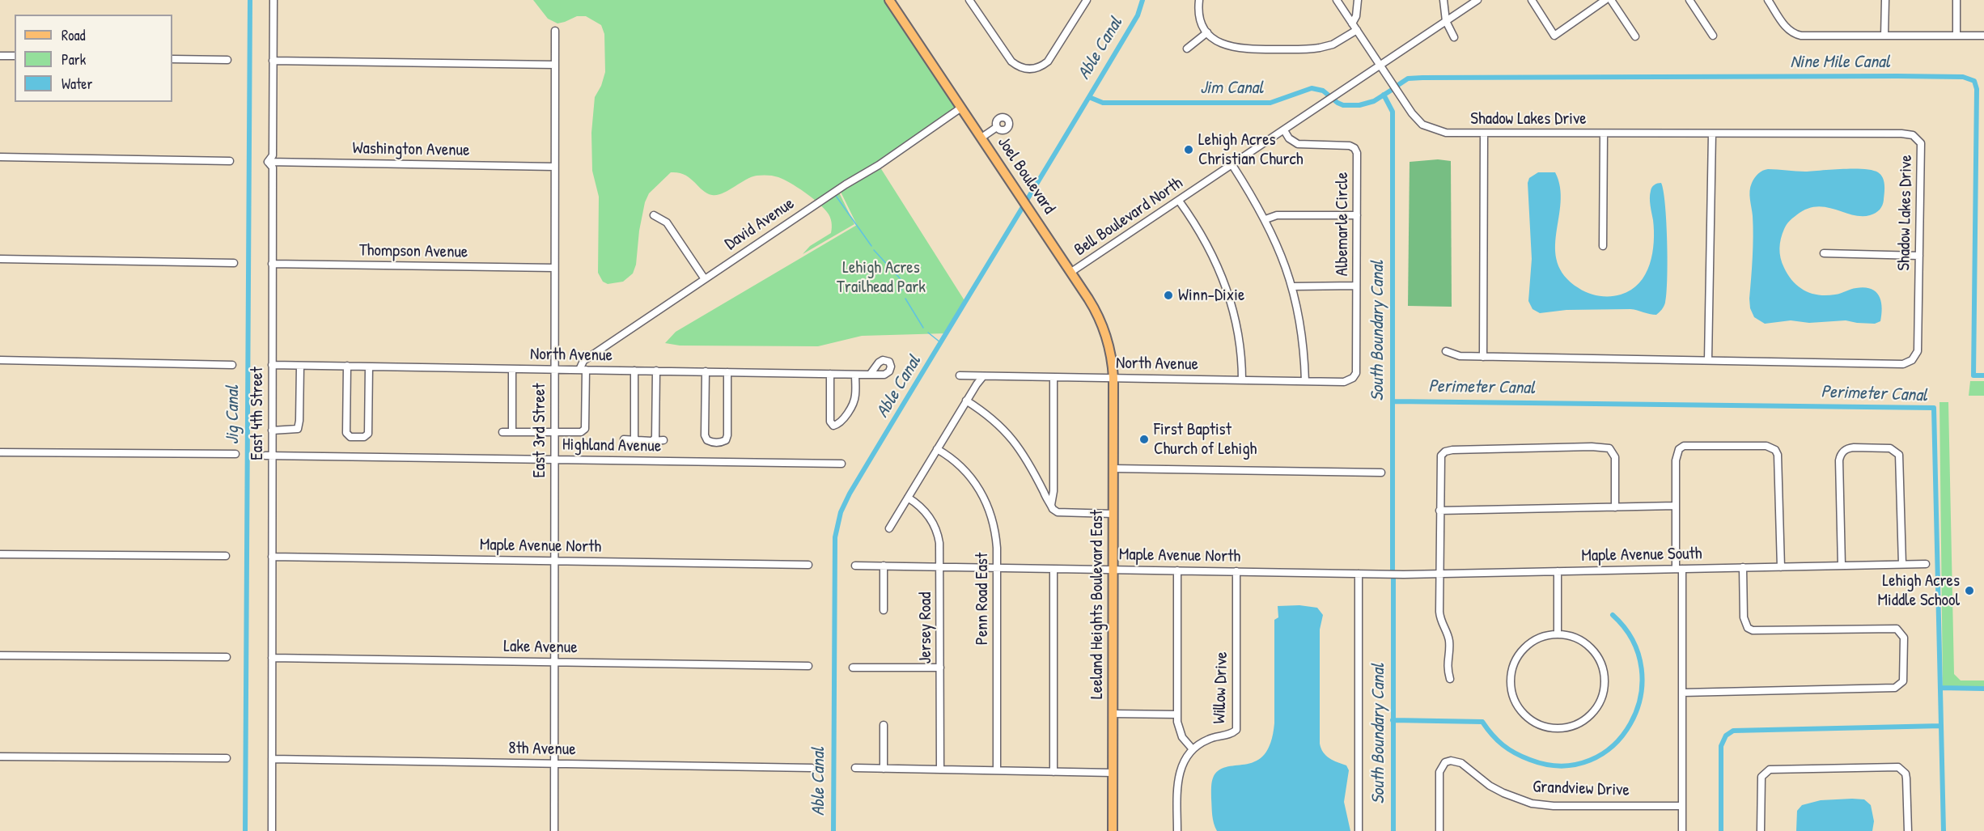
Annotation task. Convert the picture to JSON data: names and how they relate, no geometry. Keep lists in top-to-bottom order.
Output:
{
  "streets": {
    "main road": ["Joel Boulevard", "Leeland Heights Boulevard East"],
    "street": [
      "Shadow Lakes Drive",
      "Washington Avenue",
      "Bell Boulevard North",
      "David Avenue",
      "Albemarle Circle",
      "Thompson Avenue",
      "North Avenue",
      "East 4th Street",
      "East 3rd Street",
      "Highland Avenue",
      "Maple Avenue North",
      "Maple Avenue South",
      "Penn Road East",
      "Jersey Road",
      "Lake Avenue",
      "Willow Drive",
      "8th Avenue",
      "Grandview Drive"
    ]
  },
  "crossings": [
    ["Shadow Lakes Drive", "Bell Boulevard North"],
    ["Washington Avenue", "East 4th Street"],
    ["Washington Avenue", "East 3rd Street"],
    ["Joel Boulevard", "Bell Boulevard North"],
    ["Joel Boulevard", "David Avenue"],
    ["Joel Boulevard", "North Avenue"],
    ["Joel Boulevard", "Leeland Heights Boulevard East"],
    ["Bell Boulevard North", "Albemarle Circle"],
    ["David Avenue", "North Avenue"],
    ["Albemarle Circle", "North Avenue"],
    ["Thompson Avenue", "East 4th Street"],
    ["Thompson Avenue", "East 3rd Street"],
    ["North Avenue", "East 4th Street"],
    ["North Avenue", "East 3rd Street"],
    ["North Avenue", "Leeland Heights Boulevard East"],
    ["East 4th Street", "Highland Avenue"],
    ["East 4th Street", "Maple Avenue North"],
    ["East 4th Street", "Lake Avenue"],
    ["East 4th Street", "8th Avenue"],
    ["East 3rd Street", "Highland Avenue"],
    ["East 3rd Street", "Maple Avenue North"],
    ["East 3rd Street", "Lake Avenue"],
    ["East 3rd Street", "8th Avenue"],
    ["Maple Avenue North", "Maple Avenue South"],
    ["Maple Avenue North", "Penn Road East"],
    ["Maple Avenue North", "Leeland Heights Boulevard East"],
    ["Maple Avenue North", "Jersey Road"],
    ["Maple Avenue North", "Willow Drive"]
  ],
  "water": [
    "Able Canal",
    "Nine Mile Canal",
    "Jim Canal",
    "South Boundary Canal",
    "Perimeter Canal",
    "Jig Canal"
  ],
  "parks": ["Lehigh Acres Trailhead Park"],
  "places": [
    "Lehigh Acres Christian Church",
    "Winn-Dixie",
    "First Baptist Church of Lehigh",
    "Lehigh Acres Middle School"
  ],
  "legend": ["Road", "Park", "Water"]
}
